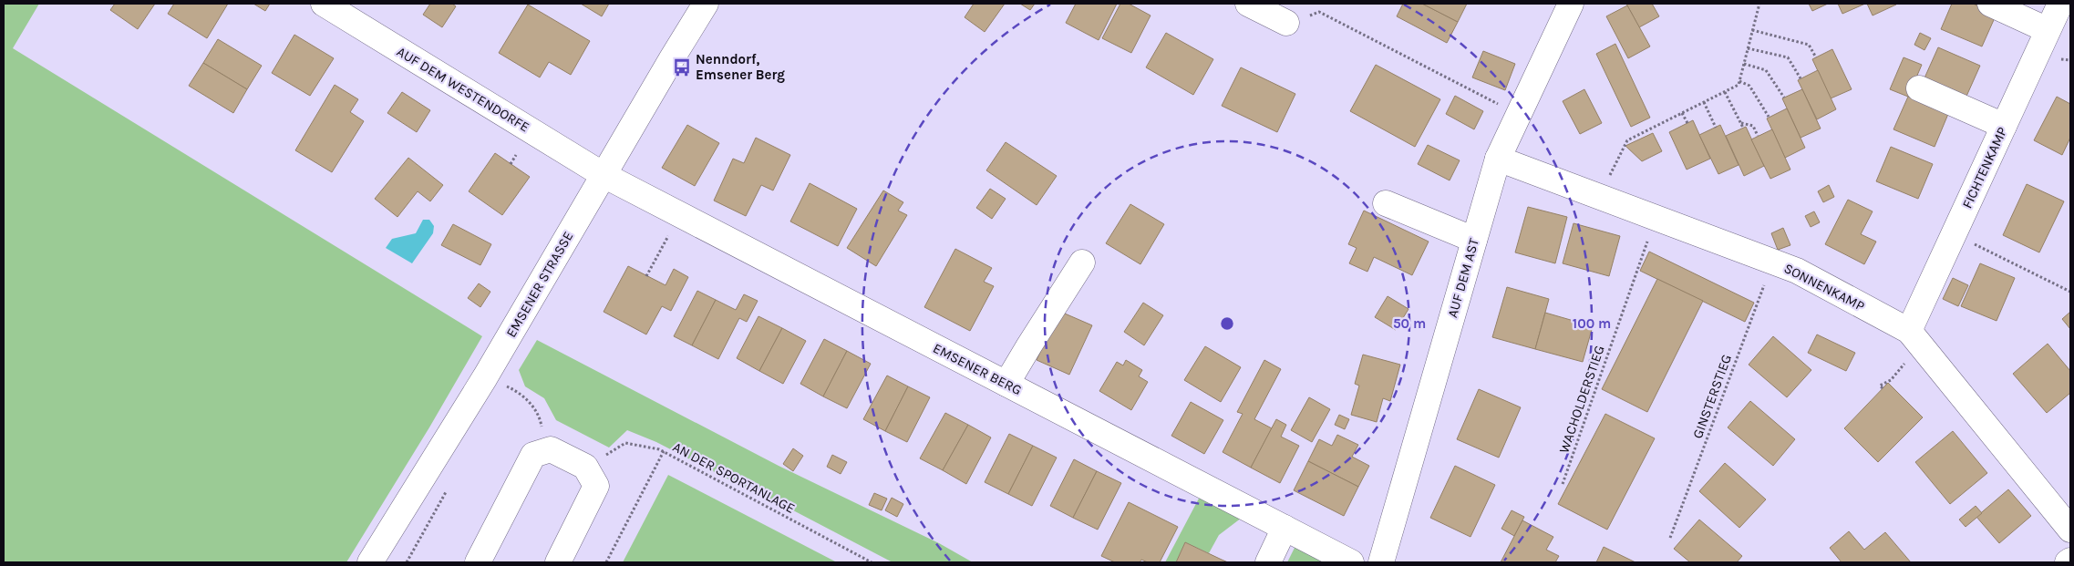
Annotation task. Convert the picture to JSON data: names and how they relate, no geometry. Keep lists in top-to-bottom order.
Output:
{
  "streets": {
    "street": [
      "AUF DEM WESTENDORFE",
      "FICHTENKAMP",
      "AUF DEM AST",
      "EMSENER STRASSE",
      "SONNENKAMP",
      "EMSENER BERG"
    ],
    "path": ["GINSTERSTIEG", "WACHOLDERSTIEG", "AN DER SPORTANLAGE"]
  },
  "crossings": [
    ["AUF DEM WESTENDORFE", "EMSENER STRASSE"],
    ["AUF DEM WESTENDORFE", "EMSENER BERG"],
    ["FICHTENKAMP", "SONNENKAMP"],
    ["AUF DEM AST", "SONNENKAMP"],
    ["EMSENER STRASSE", "EMSENER BERG"],
    ["SONNENKAMP", "GINSTERSTIEG"],
    ["SONNENKAMP", "WACHOLDERSTIEG"]
  ],
  "places": {
    "bus stop": ["Nenndorf, Emsener Berg"]
  },
  "rings": ["50 m", "100 m"]
}
